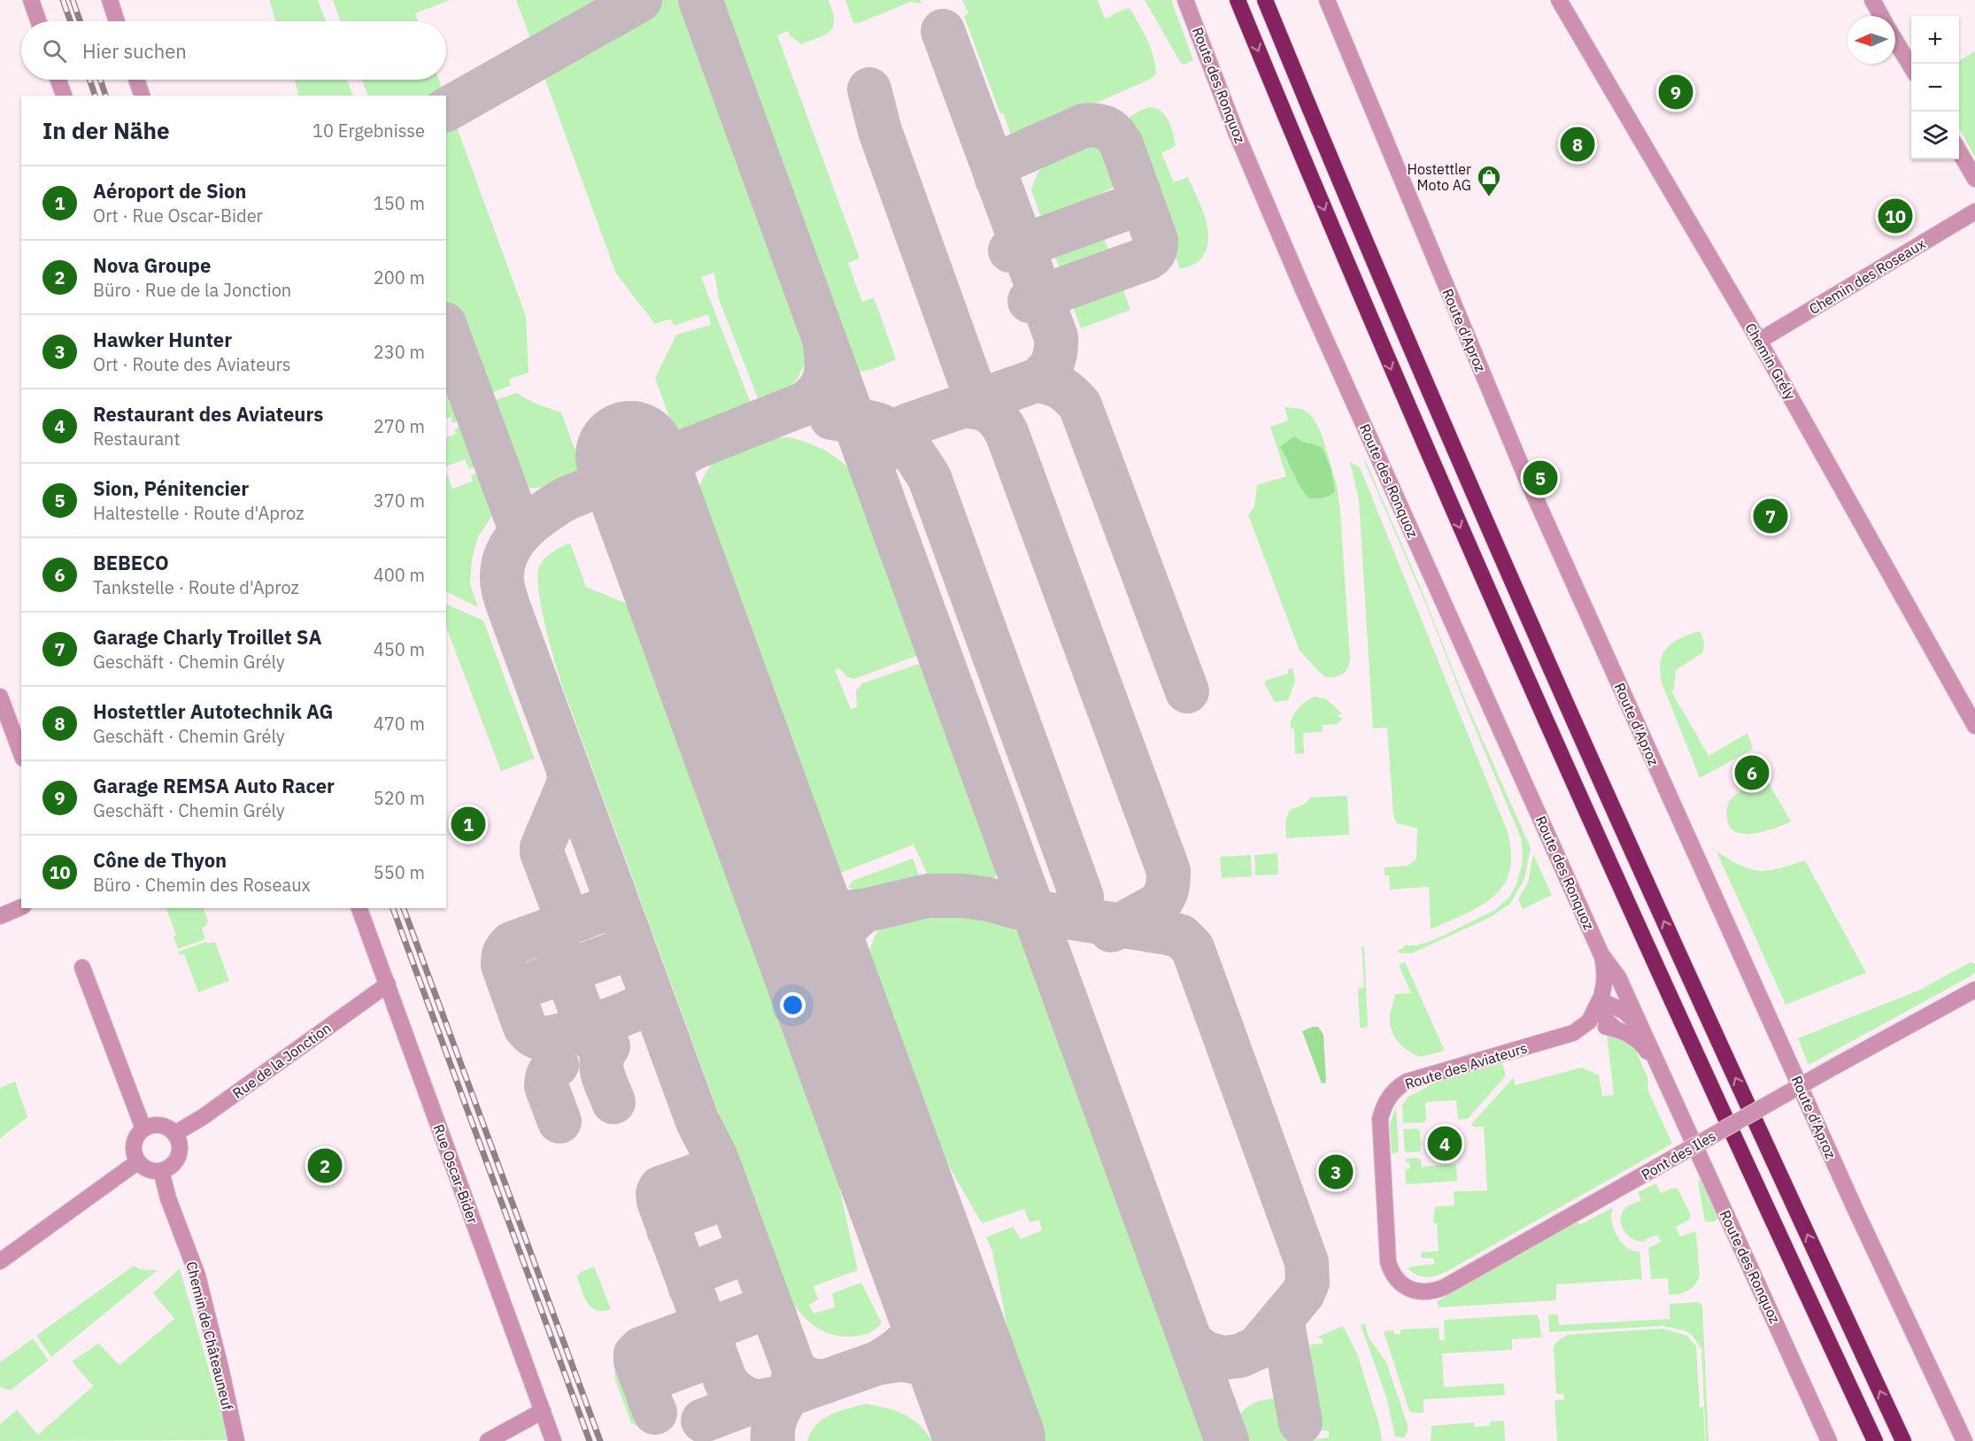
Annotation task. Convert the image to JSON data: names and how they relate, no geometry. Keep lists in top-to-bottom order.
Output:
{
  "streets": {
    "street": [
      "Route des Ronquoz",
      "Chemin des Roseaux",
      "Route d'Aproz",
      "Chemin Grély",
      "Rue de la Jonction",
      "Route des Aviateurs",
      "Pont des Iles",
      "Rue Oscar-Bider",
      "Chemin de Châteauneuf"
    ]
  },
  "crossings": [
    ["Route des Ronquoz", "Route des Aviateurs"],
    ["Chemin des Roseaux", "Chemin Grély"],
    ["Rue de la Jonction", "Rue Oscar-Bider"],
    ["Rue de la Jonction", "Chemin de Châteauneuf"],
    ["Route des Aviateurs", "Pont des Iles"]
  ],
  "places": {
    "shop": ["Hostettler Moto AG"]
  },
  "north": "left",
  "page": {
    "map_buttons": ["+", "−"],
    "search": "Hier suchen",
    "pins": [
      "9",
      "8",
      "10",
      "5",
      "7",
      "6",
      "1",
      "4",
      "2",
      "3"
    ],
    "heading": ["In der Nähe", "10 Ergebnisse"],
    "list": [
      {
        "mark": "1",
        "name": "Aéroport de Sion",
        "note": "Ort · Rue Oscar-Bider",
        "value": "150 m"
      },
      {
        "mark": "2",
        "name": "Nova Groupe",
        "note": "Büro · Rue de la Jonction",
        "value": "200 m"
      },
      {
        "mark": "3",
        "name": "Hawker Hunter",
        "note": "Ort · Route des Aviateurs",
        "value": "230 m"
      },
      {
        "mark": "4",
        "name": "Restaurant des Aviateurs",
        "note": "Restaurant",
        "value": "270 m"
      },
      {
        "mark": "5",
        "name": "Sion, Pénitencier",
        "note": "Haltestelle · Route d'Aproz",
        "value": "370 m"
      },
      {
        "mark": "6",
        "name": "BEBECO",
        "note": "Tankstelle · Route d'Aproz",
        "value": "400 m"
      },
      {
        "mark": "7",
        "name": "Garage Charly Troillet SA",
        "note": "Geschäft · Chemin Grély",
        "value": "450 m"
      },
      {
        "mark": "8",
        "name": "Hostettler Autotechnik AG",
        "note": "Geschäft · Chemin Grély",
        "value": "470 m"
      },
      {
        "mark": "9",
        "name": "Garage REMSA Auto Racer",
        "note": "Geschäft · Chemin Grély",
        "value": "520 m"
      },
      {
        "mark": "10",
        "name": "Cône de Thyon",
        "note": "Büro · Chemin des Roseaux",
        "value": "550 m"
      }
    ]
  }
}
